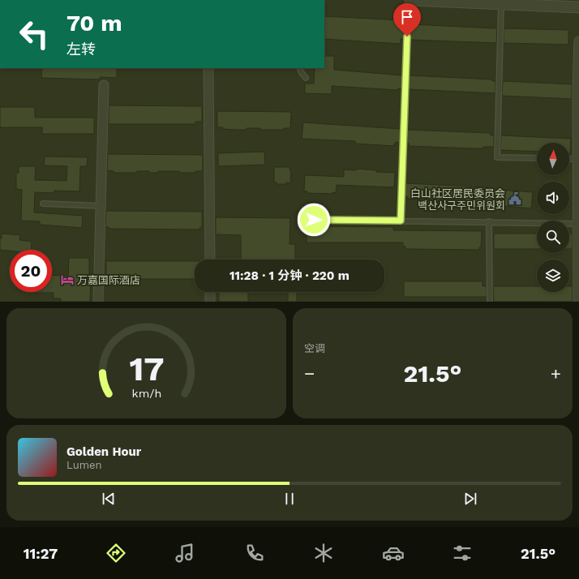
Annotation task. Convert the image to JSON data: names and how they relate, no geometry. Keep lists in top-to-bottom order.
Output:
{
  "places": {
    "public building": ["白山社区居民委员会 백산사구주민위원회"],
    "hotel": ["万嘉国际酒店"]
  },
  "north": "top",
  "page": {
    "turn": ["70 m", "左转"],
    "limit": "20",
    "trip": "11:28 · 1 分钟 · 220 m",
    "tile": "空调",
    "heat": ["−", "21.5°", "+"],
    "song": ["Golden Hour", "Lumen"],
    "tabs": ["11:27", "21.5°"],
    "gauge": ["17", "km/h"]
  }
}
